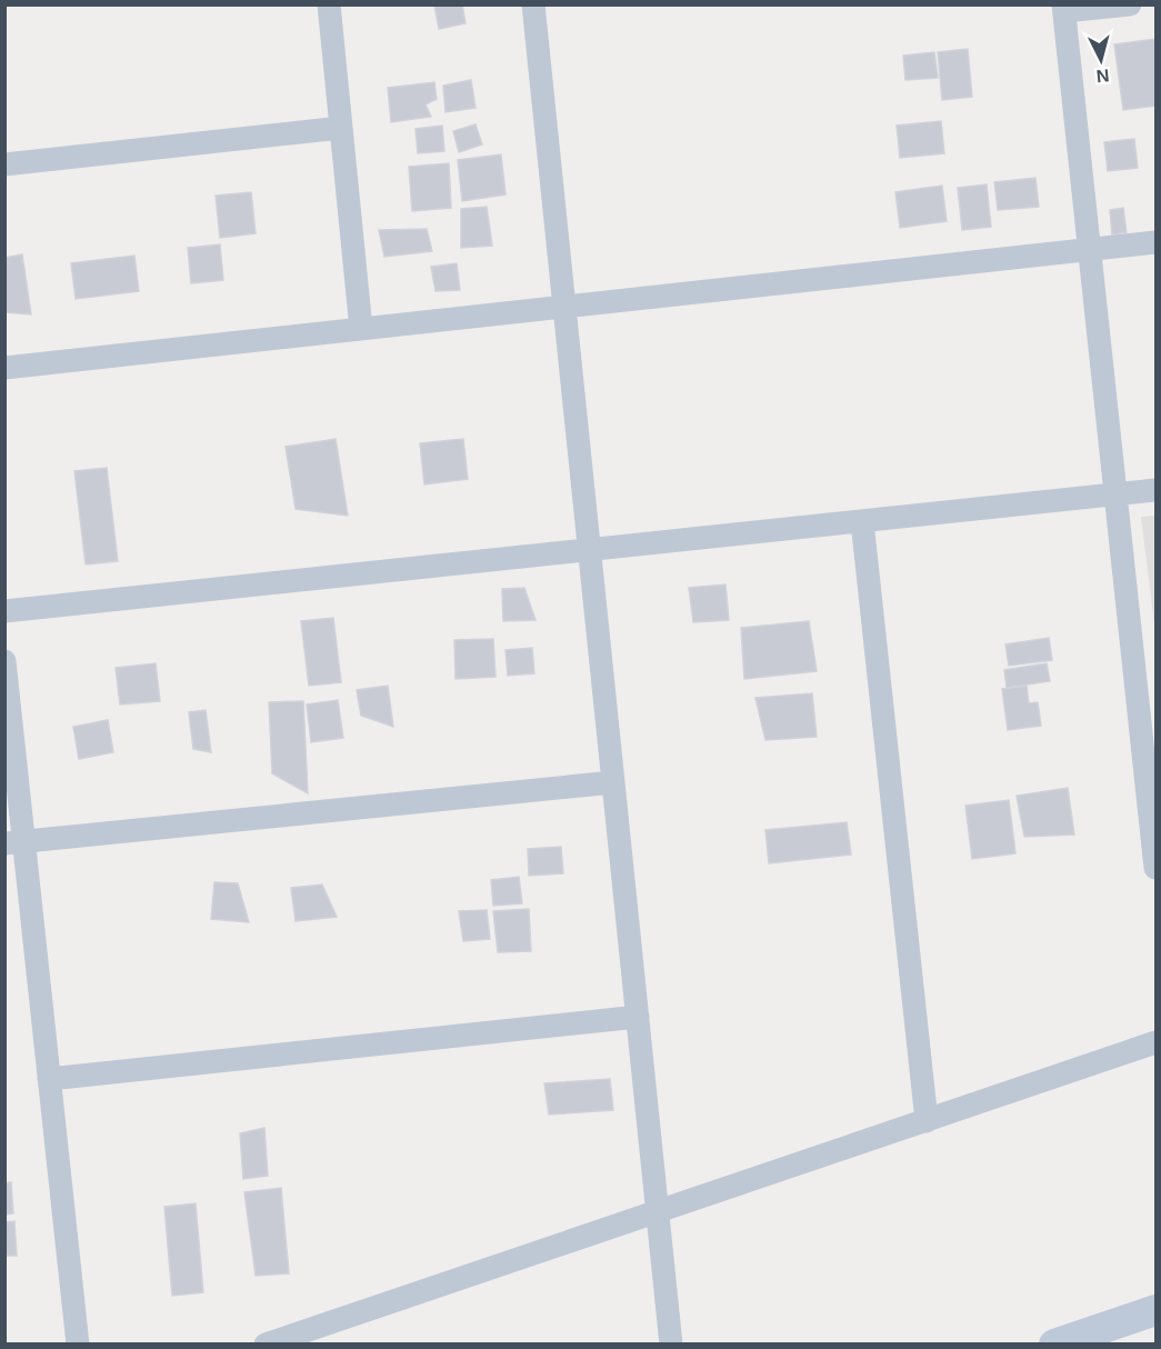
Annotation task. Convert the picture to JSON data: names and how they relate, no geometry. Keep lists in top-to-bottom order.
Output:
{
  "north": "bottom"
}
